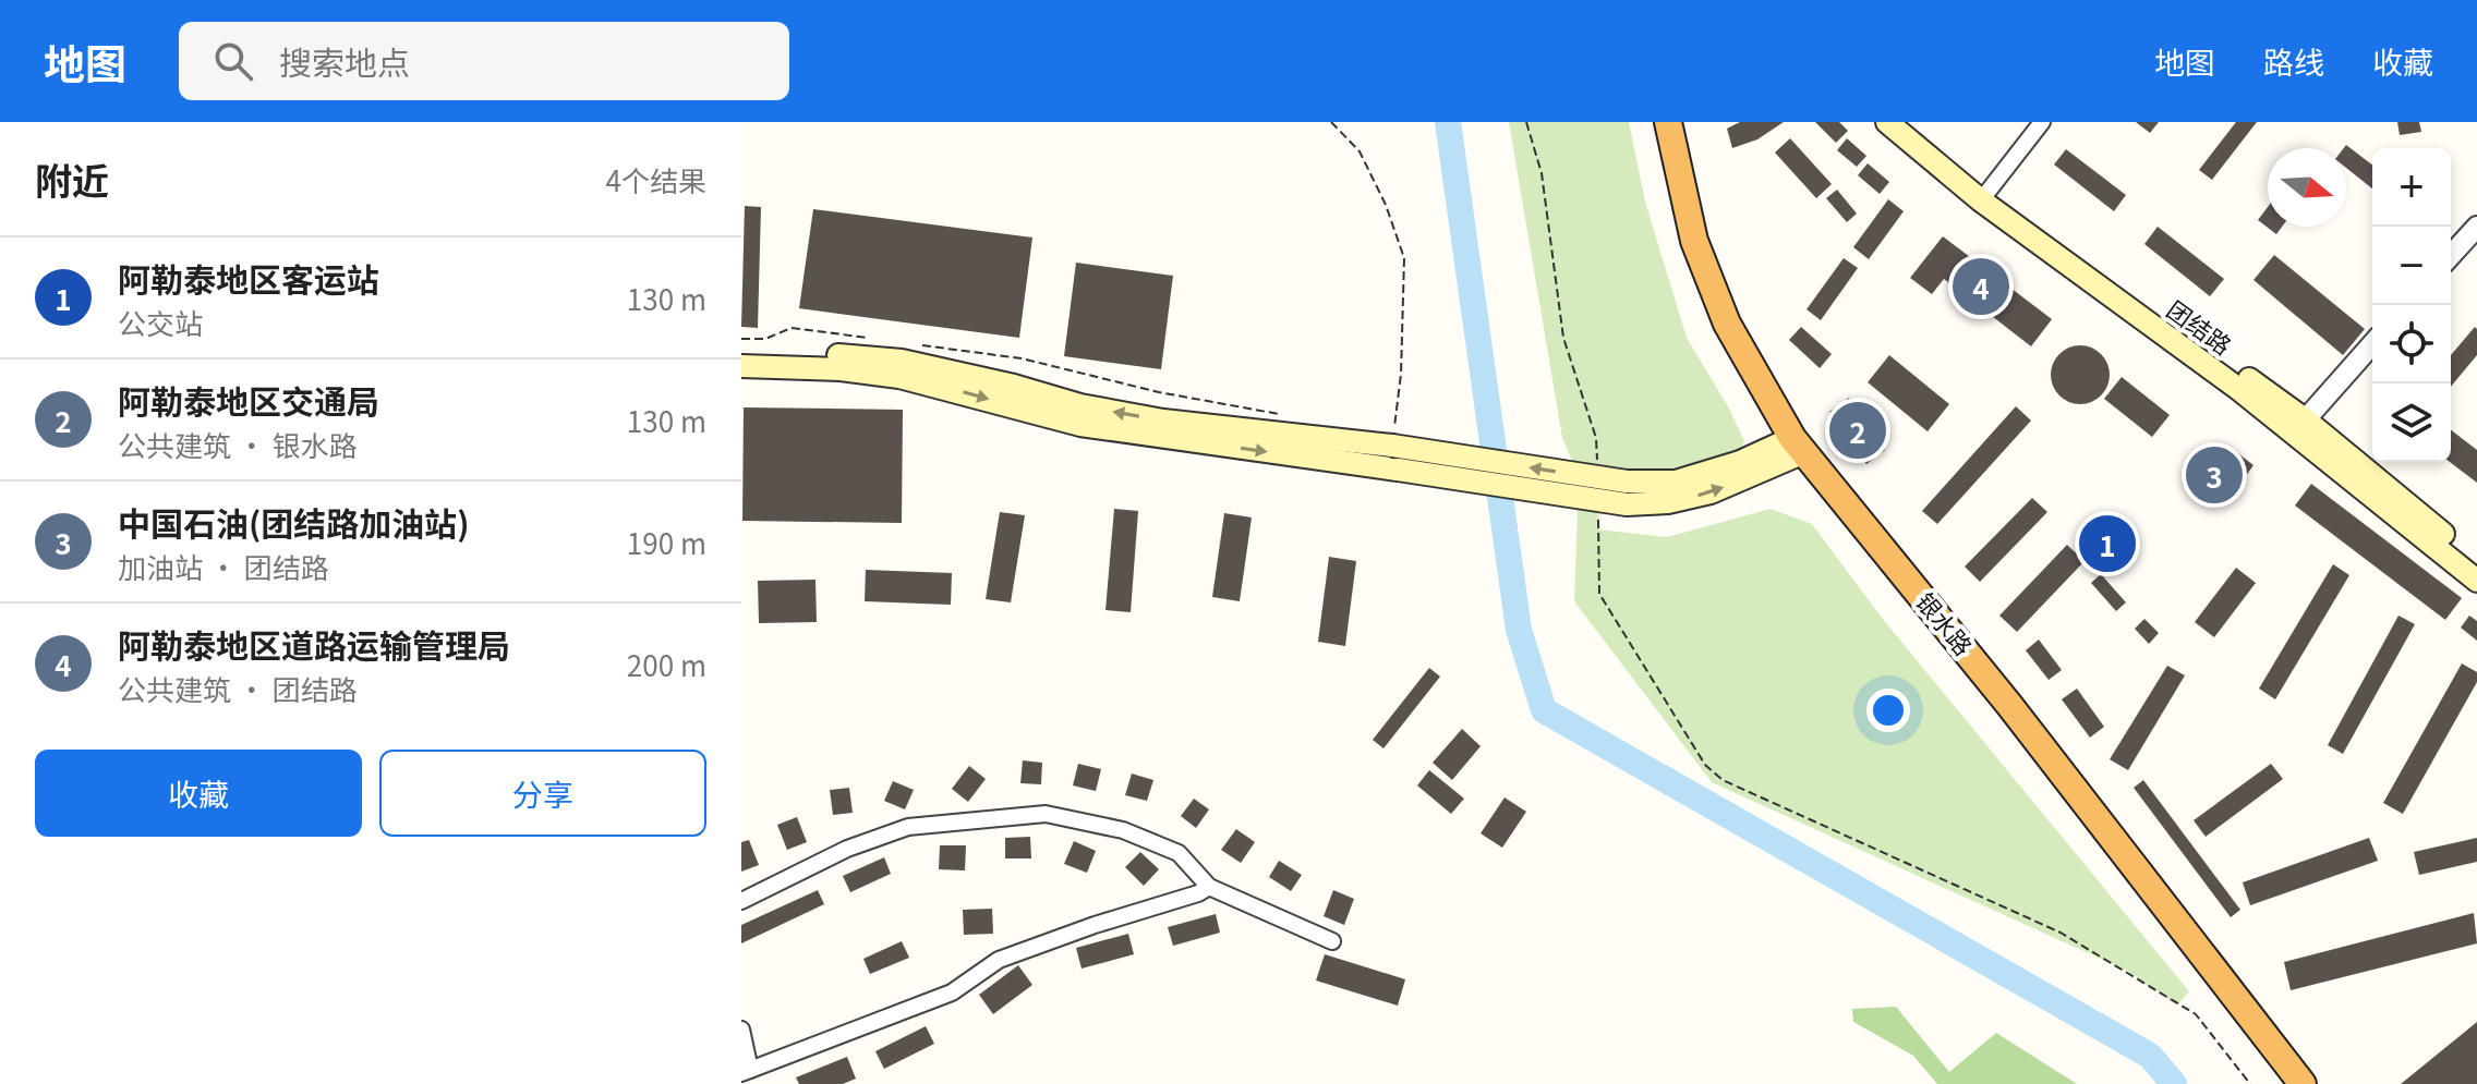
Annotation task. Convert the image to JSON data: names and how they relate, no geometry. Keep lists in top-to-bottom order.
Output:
{
  "streets": {
    "highway": ["银水路"],
    "main road": ["团结路"]
  },
  "north": "right",
  "page": {
    "header": "地图",
    "search": "搜索地点",
    "nav": ["地图", "路线", "收藏"],
    "heading": ["附近", "4个结果"],
    "map_buttons": ["+", "−"],
    "list": [
      {
        "mark": "1",
        "name": "阿勒泰地区客运站",
        "note": "公交站",
        "value": "130 m"
      },
      {
        "mark": "2",
        "name": "阿勒泰地区交通局",
        "note": "公共建筑 · 银水路",
        "value": "130 m"
      },
      {
        "mark": "3",
        "name": "中国石油(团结路加油站)",
        "note": "加油站 · 团结路",
        "value": "190 m"
      },
      {
        "mark": "4",
        "name": "阿勒泰地区道路运输管理局",
        "note": "公共建筑 · 团结路",
        "value": "200 m"
      }
    ],
    "pins": [
      "4",
      "2",
      "3",
      "1"
    ],
    "buttons": ["收藏", "分享"]
  }
}
